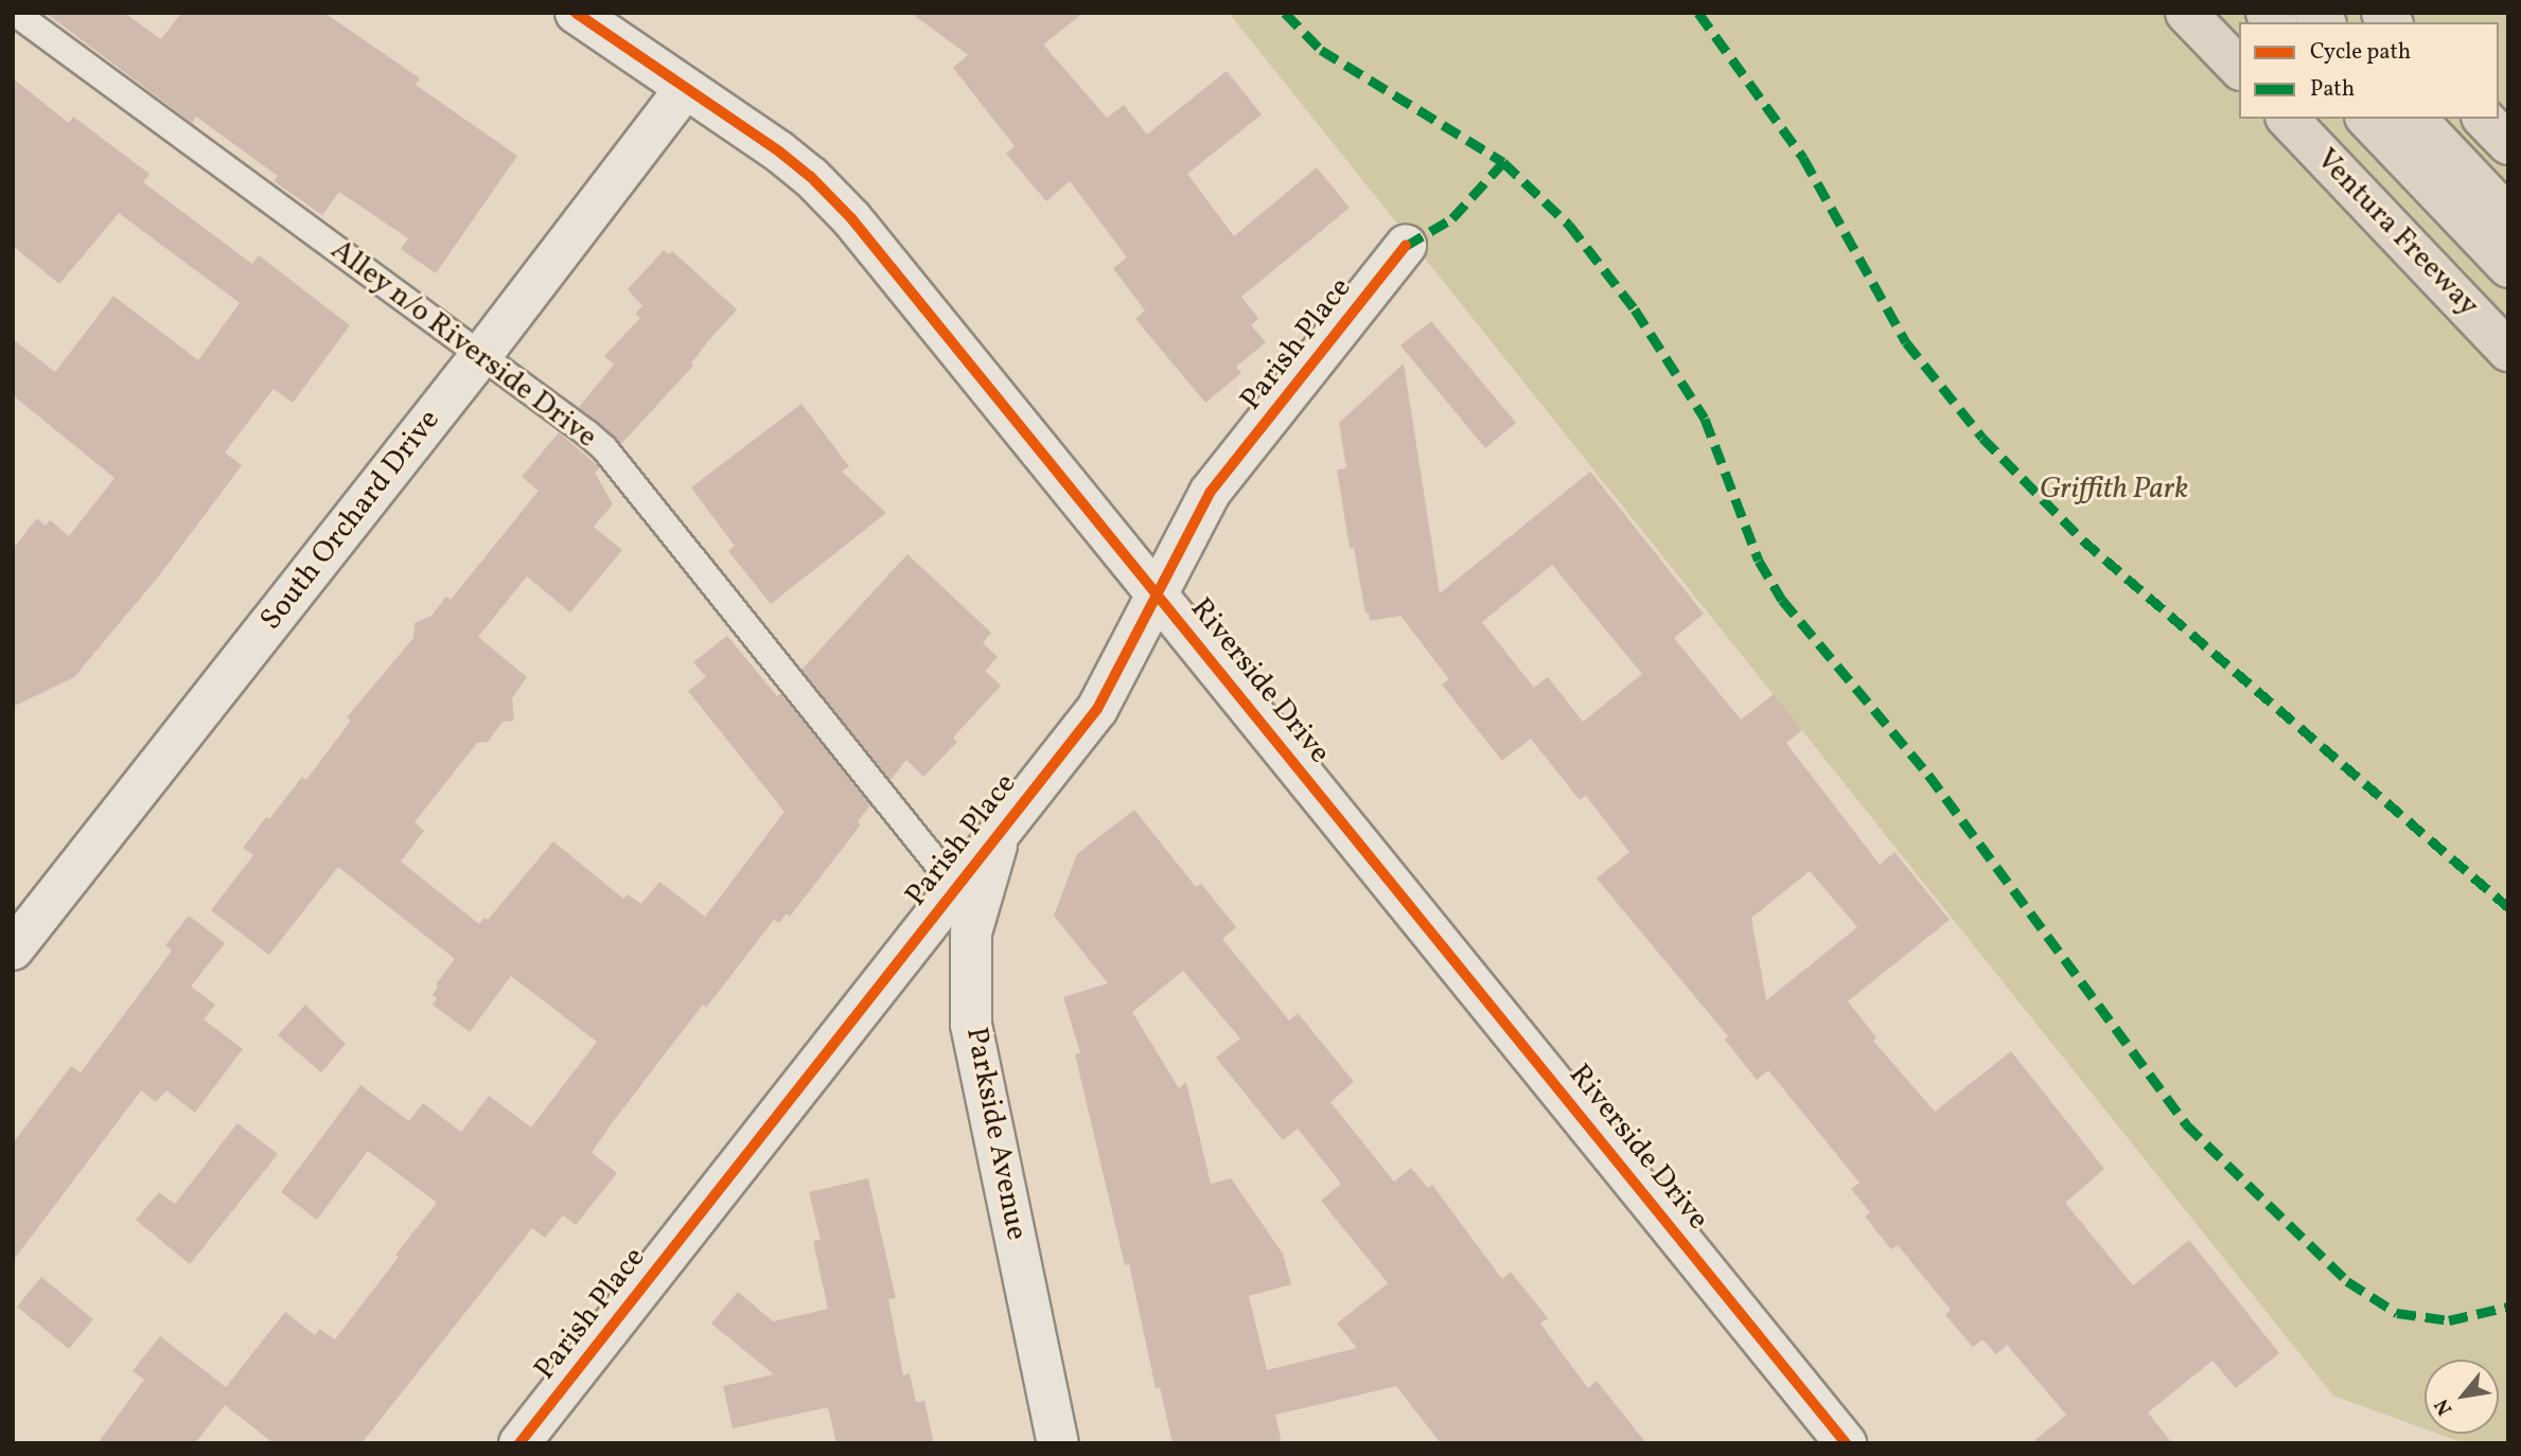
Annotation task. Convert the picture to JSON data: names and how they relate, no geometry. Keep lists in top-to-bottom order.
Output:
{
  "streets": {
    "highway": ["Ventura Freeway"],
    "street": [
      "Parish Place",
      "South Orchard Drive",
      "Riverside Drive",
      "Parkside Avenue"
    ],
    "lane": ["Alley n/o Riverside Drive"]
  },
  "crossings": [
    ["Alley n/o Riverside Drive", "Parish Place"],
    ["Alley n/o Riverside Drive", "South Orchard Drive"],
    ["Parish Place", "Riverside Drive"],
    ["Parish Place", "Parkside Avenue"],
    ["South Orchard Drive", "Riverside Drive"]
  ],
  "parks": ["Griffith Park"],
  "legend": ["Cycle path", "Path"],
  "north": "bottom left"
}
